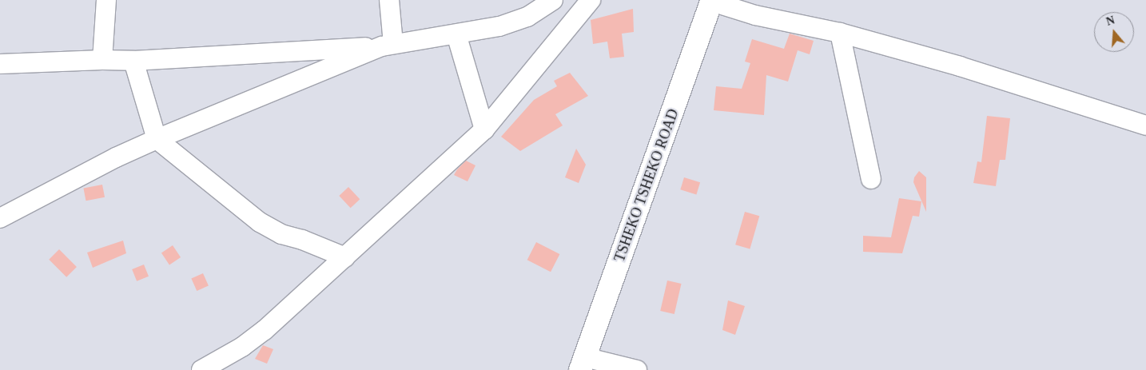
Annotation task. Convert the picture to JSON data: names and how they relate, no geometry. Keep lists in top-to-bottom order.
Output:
{
  "streets": {
    "highway": ["TSHEKO TSHEKO ROAD"]
  },
  "north": "top"
}
